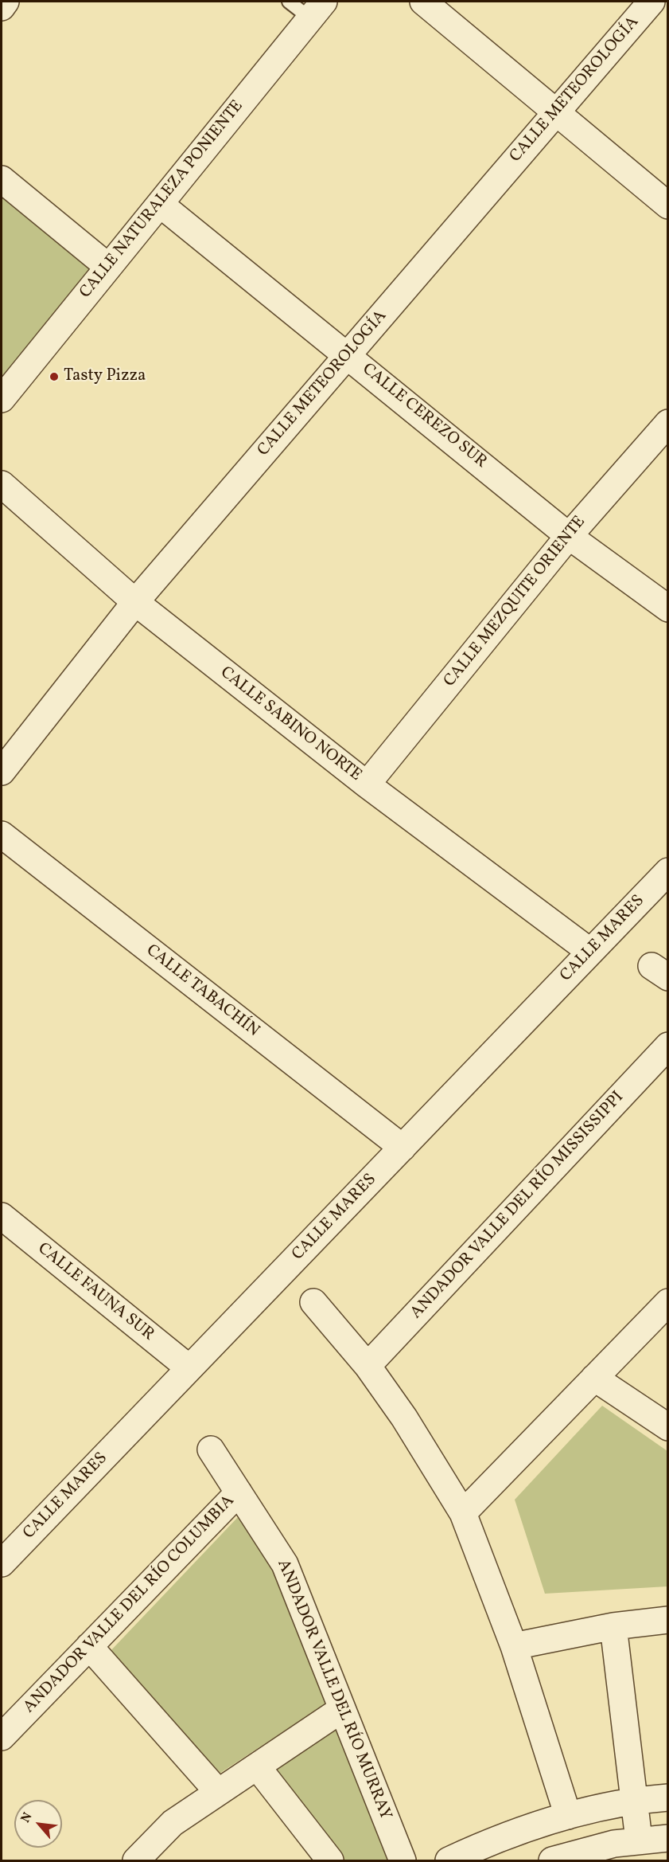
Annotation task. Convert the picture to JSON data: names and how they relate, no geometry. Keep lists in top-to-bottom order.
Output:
{
  "streets": {
    "street": [
      "CALLE METEOROLOGÍA",
      "CALLE NATURALEZA PONIENTE",
      "CALLE CEREZO SUR",
      "CALLE MEZQUITE ORIENTE",
      "CALLE SABINO NORTE",
      "CALLE MARES",
      "CALLE TABACHÍN",
      "ANDADOR VALLE DEL RÍO MISSISSIPPI",
      "CALLE FAUNA SUR",
      "ANDADOR VALLE DEL RÍO COLUMBIA",
      "ANDADOR VALLE DEL RÍO MURRAY"
    ]
  },
  "crossings": [
    ["CALLE METEOROLOGÍA", "CALLE CEREZO SUR"],
    ["CALLE METEOROLOGÍA", "CALLE SABINO NORTE"],
    ["CALLE NATURALEZA PONIENTE", "CALLE CEREZO SUR"],
    ["CALLE CEREZO SUR", "CALLE MEZQUITE ORIENTE"],
    ["CALLE MEZQUITE ORIENTE", "CALLE SABINO NORTE"],
    ["CALLE SABINO NORTE", "CALLE MARES"],
    ["CALLE MARES", "CALLE TABACHÍN"],
    ["CALLE MARES", "CALLE FAUNA SUR"],
    ["ANDADOR VALLE DEL RÍO COLUMBIA", "ANDADOR VALLE DEL RÍO MURRAY"]
  ],
  "places": ["Tasty Pizza"],
  "north": "top left"
}
